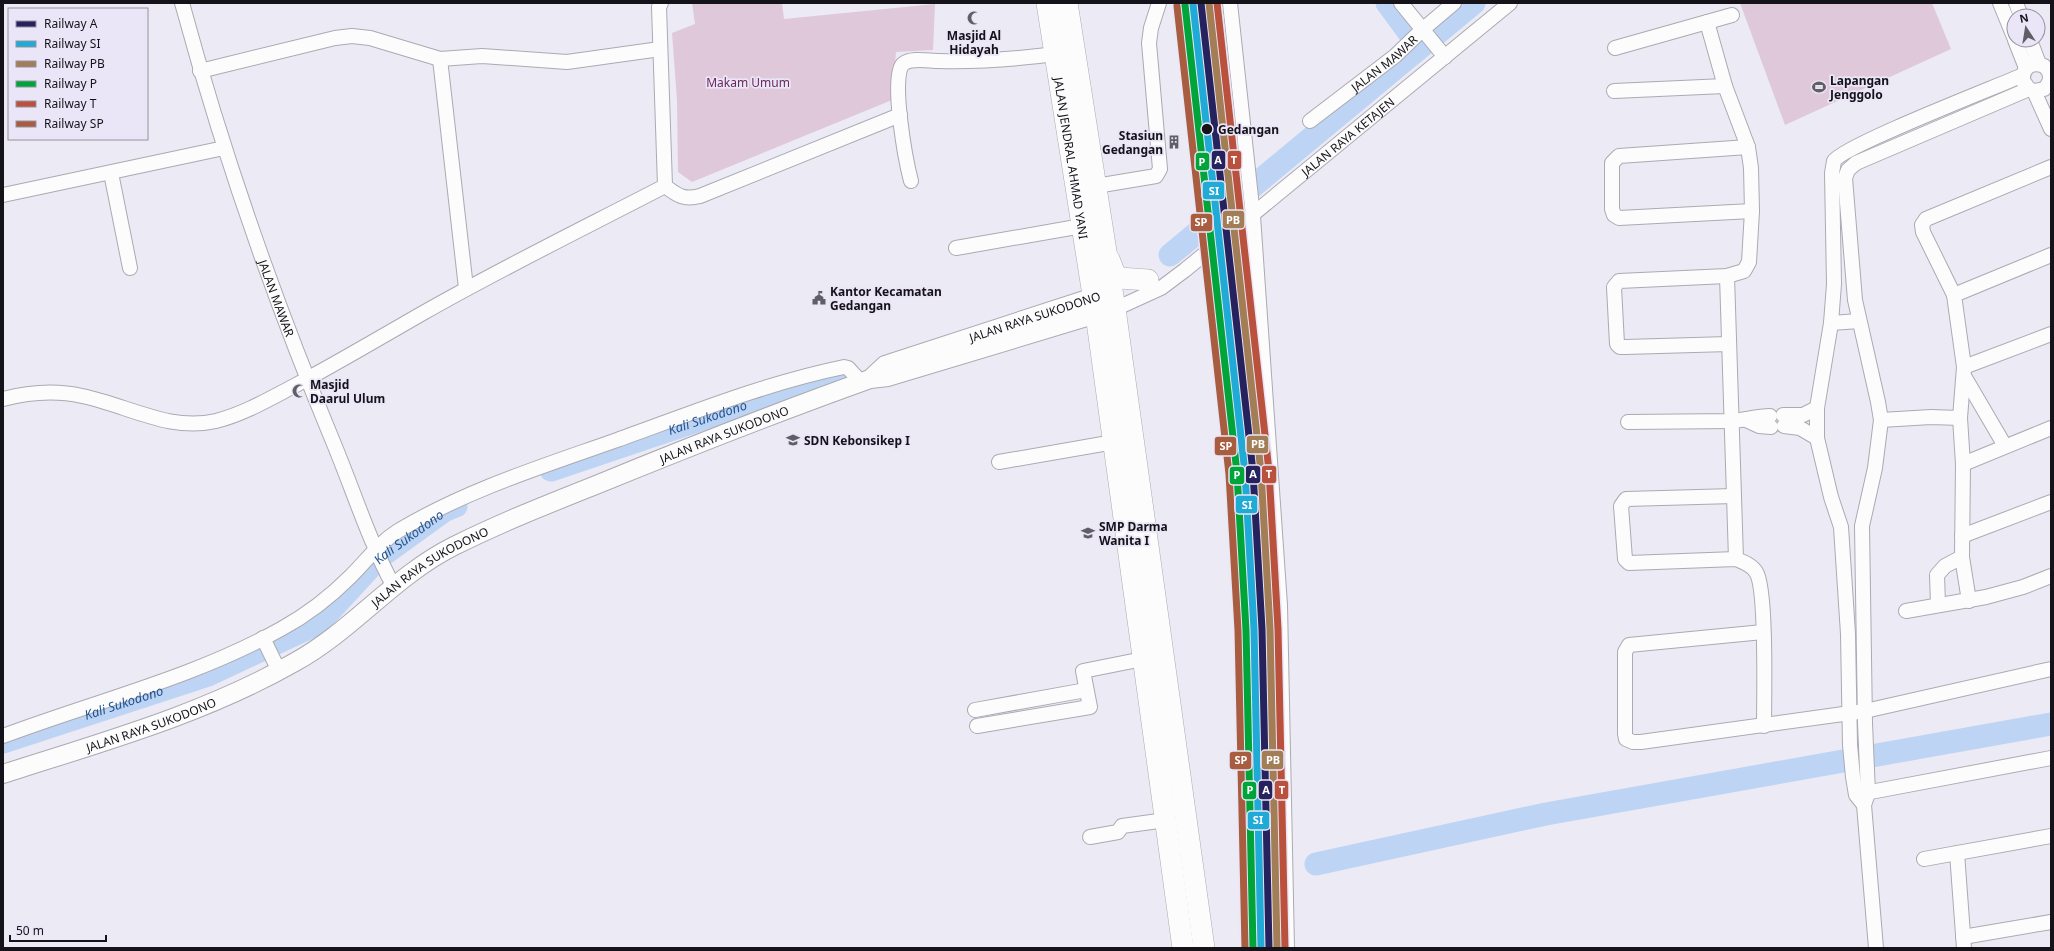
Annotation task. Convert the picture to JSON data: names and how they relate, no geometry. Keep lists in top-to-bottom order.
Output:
{
  "streets": {
    "highway": ["JALAN JENDRAL AHMAD YANI"],
    "main road": ["JALAN RAYA SUKODONO"],
    "street": ["JALAN MAWAR", "JALAN RAYA KETAJEN"]
  },
  "crossings": [
    ["JALAN MAWAR", "JALAN RAYA SUKODONO"],
    ["JALAN RAYA KETAJEN", "JALAN JENDRAL AHMAD YANI"],
    ["JALAN RAYA KETAJEN", "JALAN RAYA SUKODONO"],
    ["JALAN JENDRAL AHMAD YANI", "JALAN RAYA SUKODONO"]
  ],
  "water": ["Kali Sukodono"],
  "parks": ["Makam Umum"],
  "places": {
    "mosque": ["Masjid Al Hidayah", "Masjid Daarul Ulum"],
    "sports": ["Lapangan Jenggolo"],
    "other": ["Gedangan"],
    "building": ["Stasiun Gedangan"],
    "public building": ["Kantor Kecamatan Gedangan"],
    "school or university": ["SDN Kebonsikep I", "SMP Darma Wanita I"]
  },
  "lines": [
    "rail line A",
    "rail line PB",
    "rail line T",
    "rail line SI",
    "rail line P",
    "rail line SP"
  ],
  "legend": [
    "Railway A",
    "Railway SI",
    "Railway PB",
    "Railway P",
    "Railway T",
    "Railway SP"
  ],
  "scale_bar": "50 m",
  "north": "top"
}
